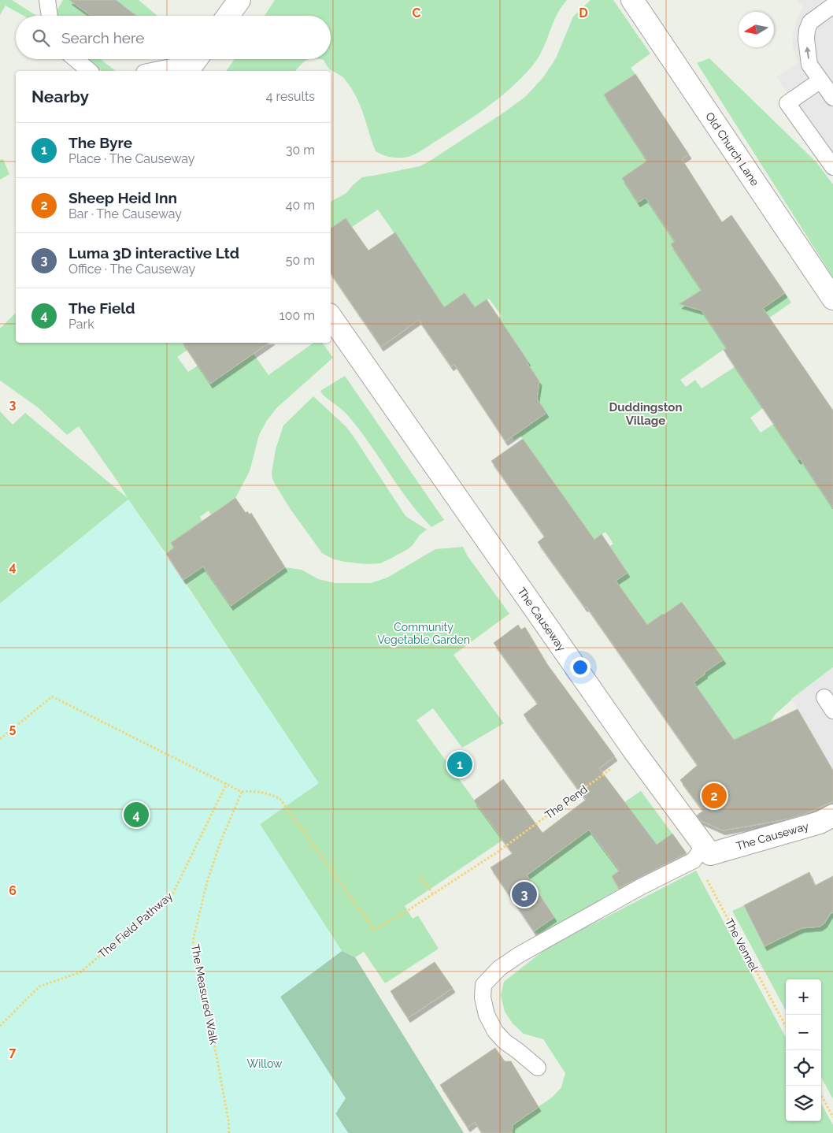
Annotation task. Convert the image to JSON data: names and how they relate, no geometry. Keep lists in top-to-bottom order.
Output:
{
  "streets": {
    "street": ["Old Church Lane", "The Causeway"],
    "path": [
      "The Pend",
      "The Field Pathway",
      "The Vennel",
      "The Measured Walk"
    ]
  },
  "crossings": [
    ["The Causeway", "The Pend"],
    ["The Causeway", "The Vennel"]
  ],
  "districts": ["Duddingston Village"],
  "parks": ["Community Vegetable Garden", "Willow"],
  "north": "left",
  "page": {
    "search": "Search here",
    "heading": ["Nearby", "4 results"],
    "list": [
      {
        "mark": "1",
        "name": "The Byre",
        "note": "Place · The Causeway",
        "value": "30 m"
      },
      {
        "mark": "2",
        "name": "Sheep Heid Inn",
        "note": "Bar · The Causeway",
        "value": "40 m"
      },
      {
        "mark": "3",
        "name": "Luma 3D interactive Ltd",
        "note": "Office · The Causeway",
        "value": "50 m"
      },
      {
        "mark": "4",
        "name": "The Field",
        "note": "Park",
        "value": "100 m"
      }
    ],
    "pins": [
      "1",
      "2",
      "4",
      "3"
    ],
    "map_buttons": ["+", "−"]
  },
  "grid": {
    "columns": ["C", "D"],
    "rows": [
      "3",
      "4",
      "5",
      "6",
      "7"
    ]
  }
}
